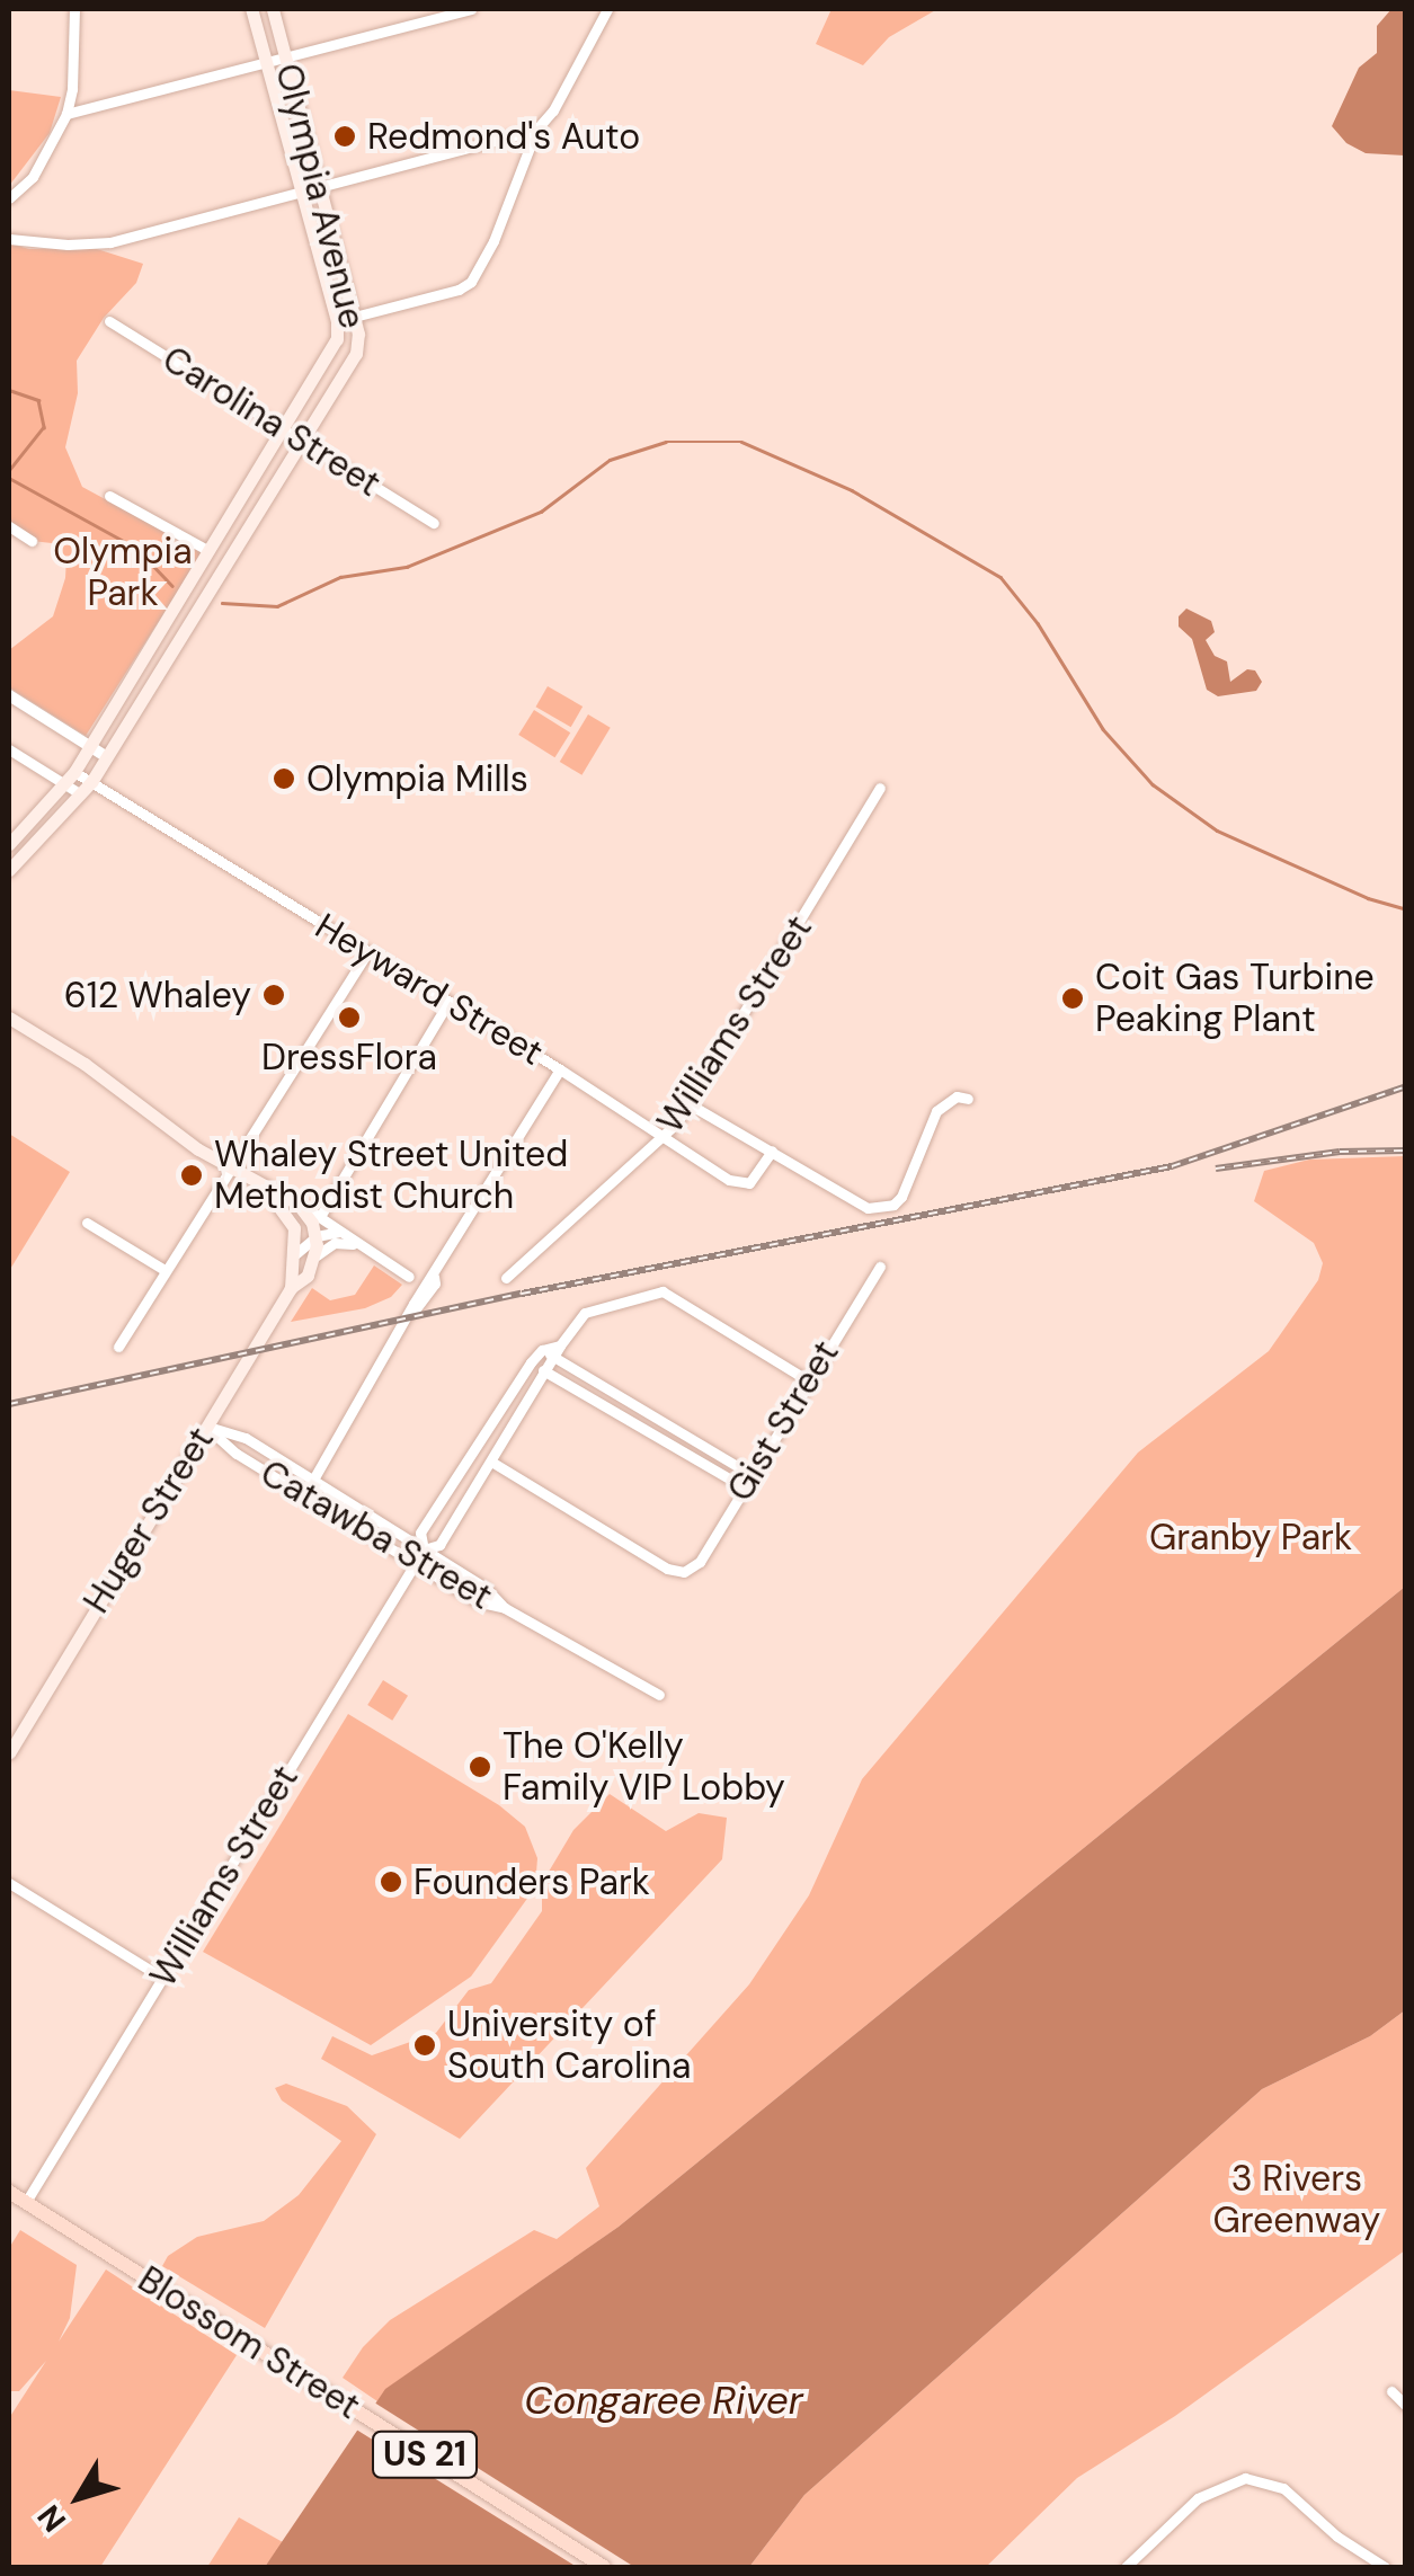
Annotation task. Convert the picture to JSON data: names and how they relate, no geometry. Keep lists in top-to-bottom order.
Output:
{
  "streets": {
    "main road": [
      "Olympia Avenue",
      "Huger Street",
      "Blossom Street",
      "US 21"
    ],
    "street": [
      "Carolina Street",
      "Heyward Street",
      "Williams Street",
      "Gist Street",
      "Catawba Street"
    ]
  },
  "crossings": [
    ["Olympia Avenue", "Carolina Street"],
    ["Olympia Avenue", "Heyward Street"],
    ["Heyward Street", "Williams Street"],
    ["Williams Street", "Gist Street"],
    ["Williams Street", "Catawba Street"],
    ["Williams Street", "Blossom Street"],
    ["Huger Street", "Catawba Street"]
  ],
  "water": ["Congaree River"],
  "parks": ["Olympia Park", "Granby Park", "3 Rivers Greenway"],
  "places": [
    "Redmond's Auto",
    "Olympia Mills",
    "612 Whaley",
    "Coit Gas Turbine Peaking Plant",
    "DressFlora",
    "Whaley Street United Methodist Church",
    "The O'Kelly Family VIP Lobby",
    "Founders Park",
    "University of South Carolina"
  ],
  "north": "bottom left"
}
